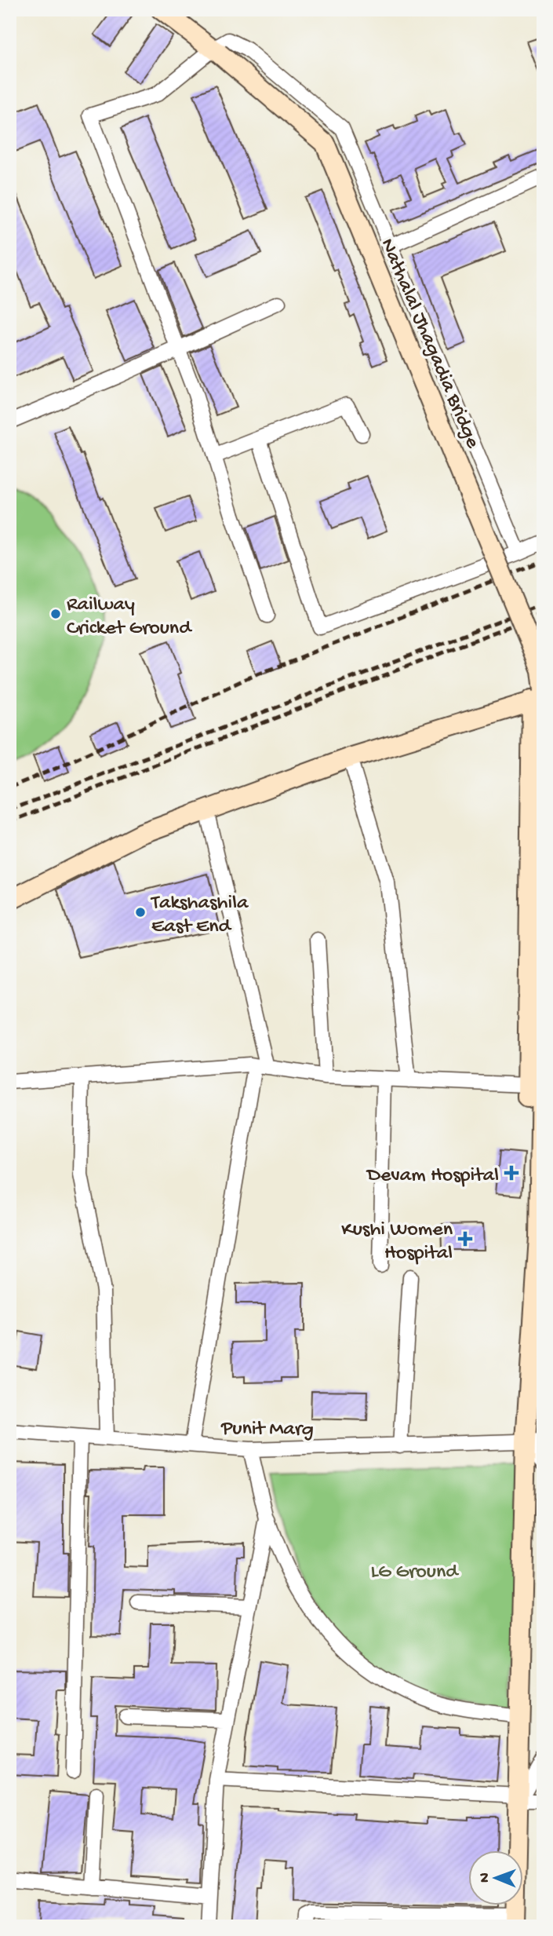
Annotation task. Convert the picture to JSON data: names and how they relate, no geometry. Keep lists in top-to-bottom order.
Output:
{
  "streets": {
    "street": ["Nathalal Jhagadia Bridge", "Punit Marg"]
  },
  "parks": ["LG Ground"],
  "places": {
    "other": ["Railway Cricket Ground", "Takshashila East End"],
    "health": ["Devam Hospital", "Kushi Women Hospital"]
  },
  "north": "left"
}
